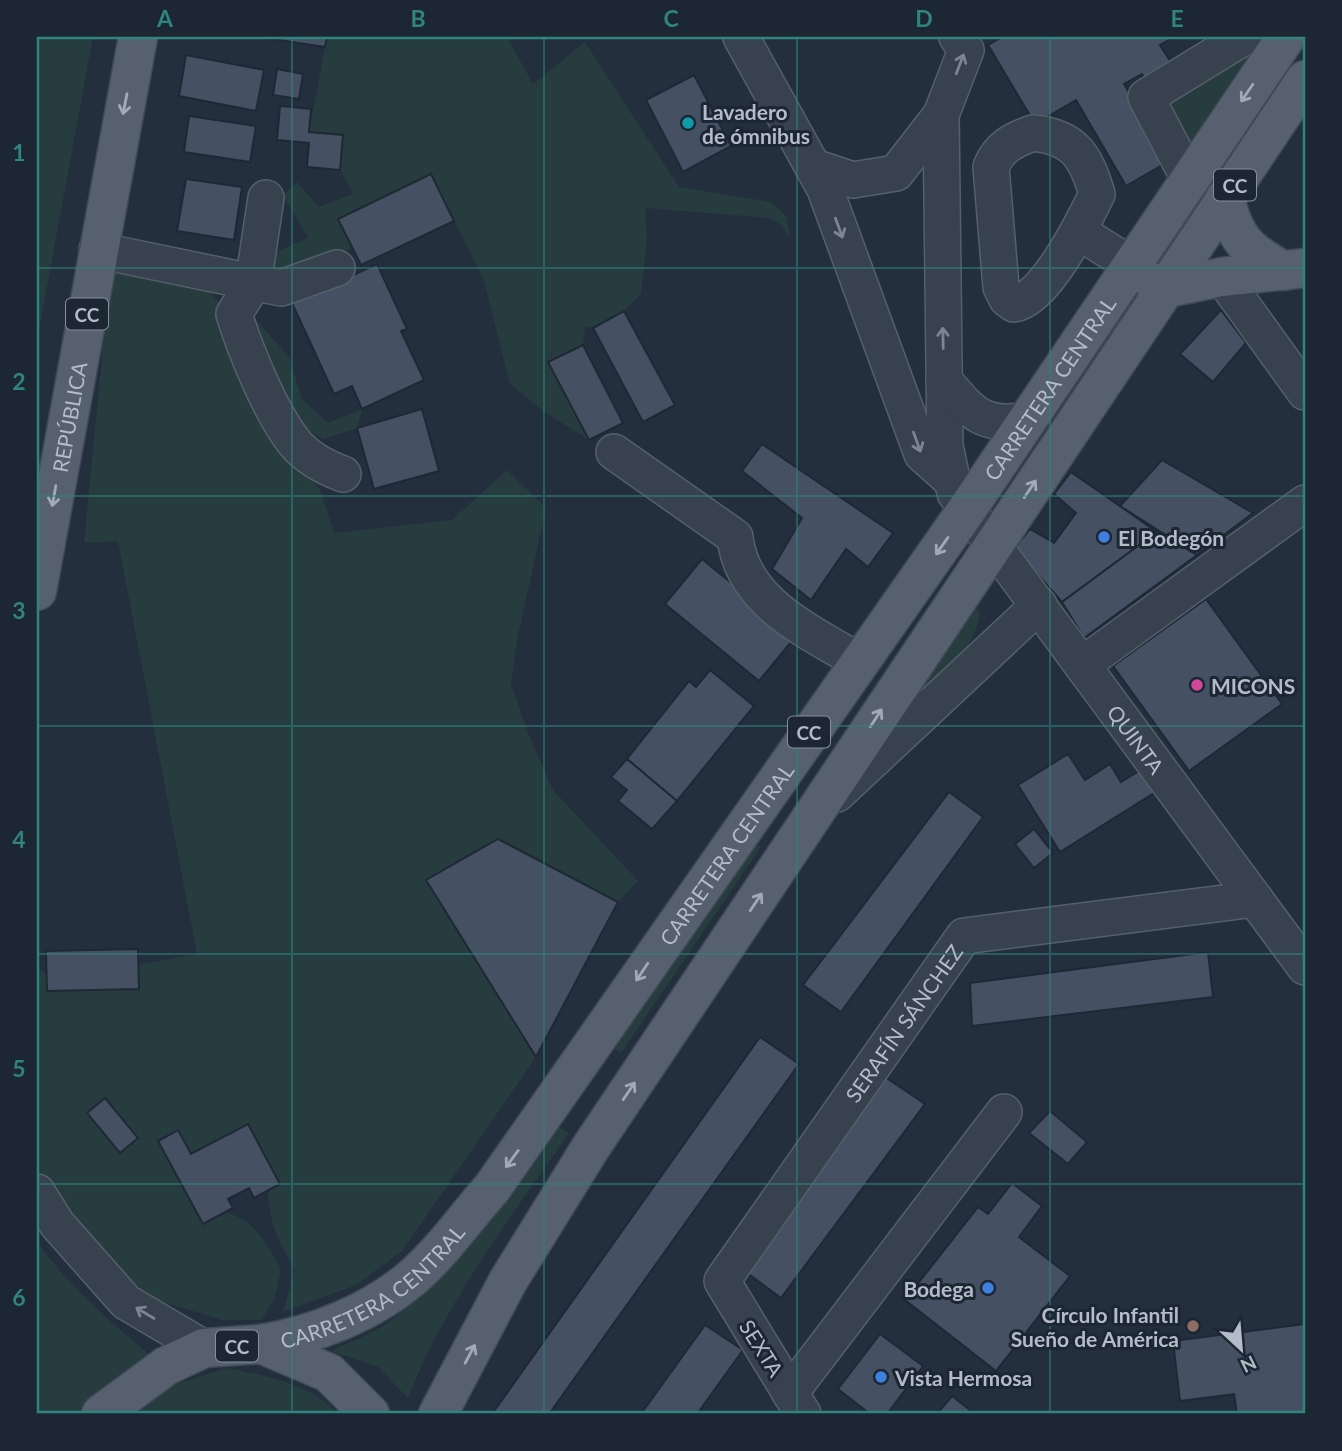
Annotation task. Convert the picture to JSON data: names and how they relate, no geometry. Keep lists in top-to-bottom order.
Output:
{
  "streets": {
    "main road": ["CC", "CARRETERA CENTRAL", "REPÚBLICA"],
    "street": ["QUINTA", "SERAFÍN SÁNCHEZ", "SEXTA"]
  },
  "crossings": [
    ["CC", "CARRETERA CENTRAL"],
    ["CARRETERA CENTRAL", "QUINTA"],
    ["QUINTA", "SERAFÍN SÁNCHEZ"],
    ["SERAFÍN SÁNCHEZ", "SEXTA"]
  ],
  "one_way": ["REPÚBLICA"],
  "places": [
    "Lavadero de ómnibus",
    "El Bodegón",
    "MICONS",
    "Bodega",
    "Círculo Infantil Sueño de América",
    "Vista Hermosa"
  ],
  "north": "bottom right",
  "grid": {
    "columns": [
      "A",
      "B",
      "C",
      "D",
      "E"
    ],
    "rows": [
      "1",
      "2",
      "3",
      "4",
      "5",
      "6"
    ]
  }
}
